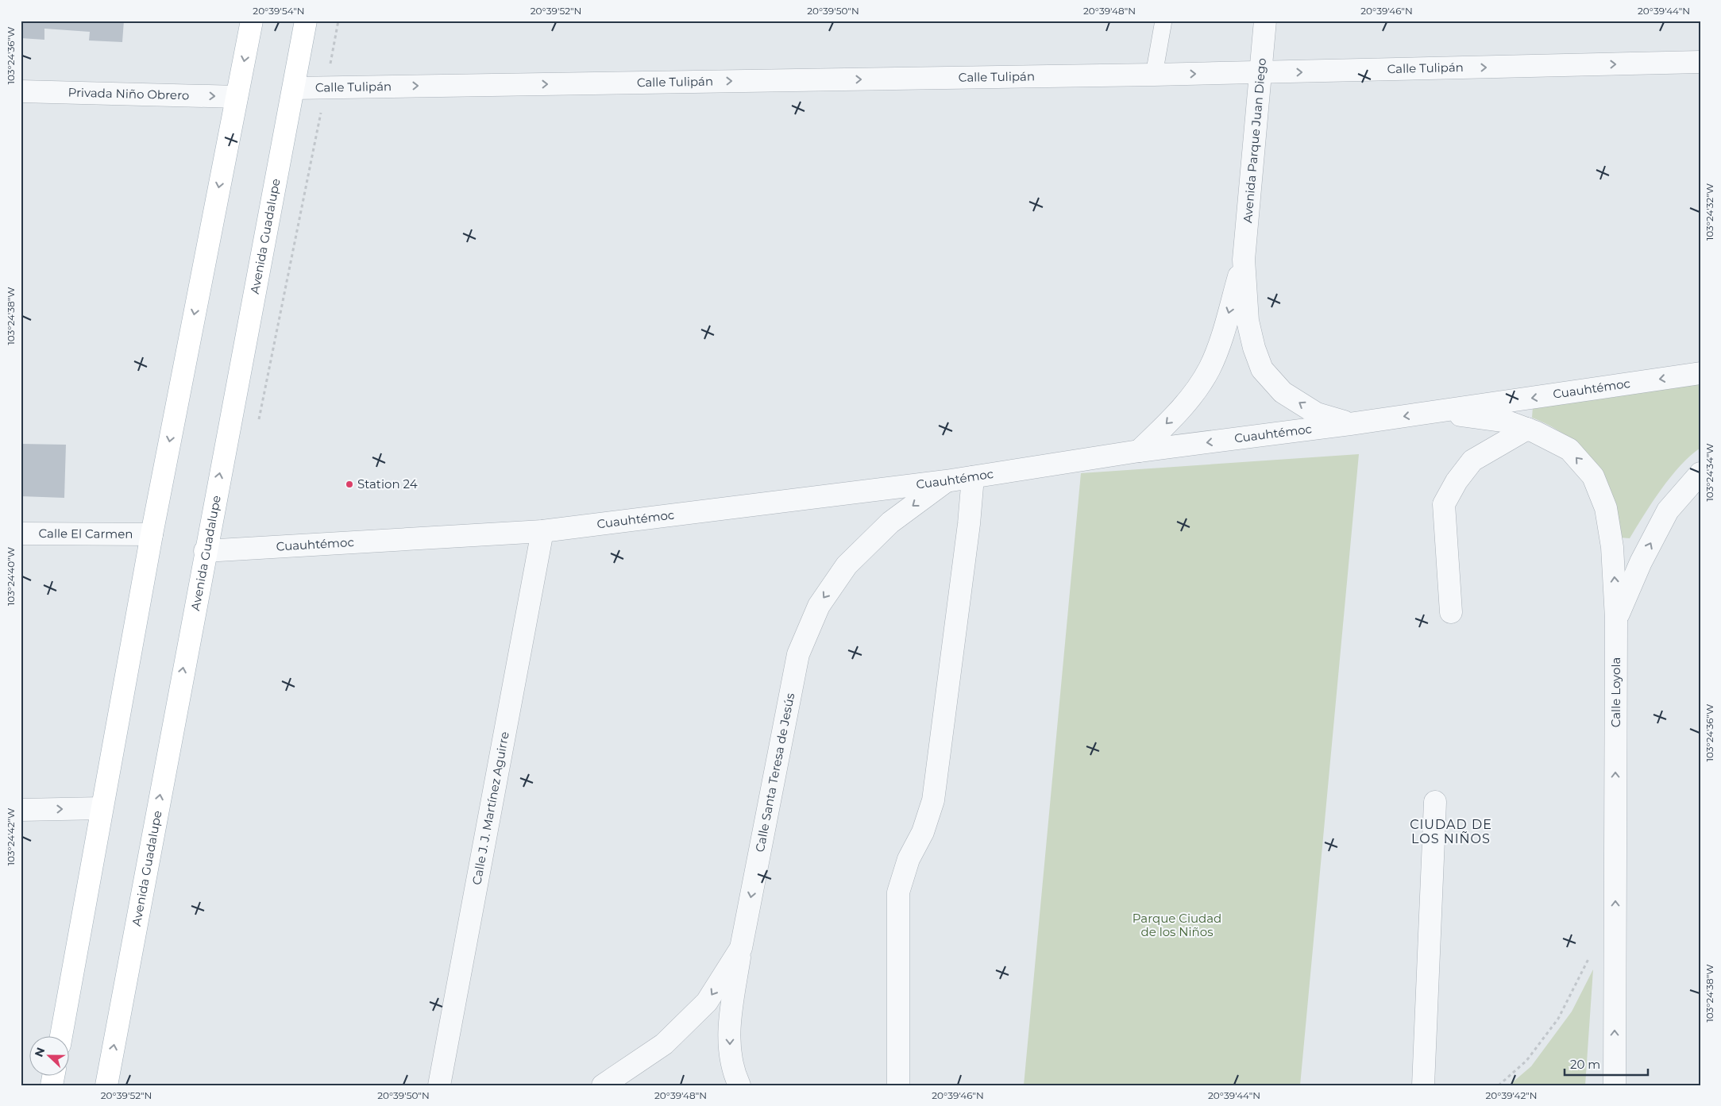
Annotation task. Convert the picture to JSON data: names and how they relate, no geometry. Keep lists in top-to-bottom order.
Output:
{
  "streets": {
    "main road": ["Avenida Guadalupe"],
    "street": [
      "Calle Tulipán",
      "Privada Niño Obrero",
      "Avenida Parque Juan Diego",
      "Cuauhtémoc",
      "Calle El Carmen",
      "Calle Loyola",
      "Calle Santa Teresa de Jesús",
      "Calle J. J. Martínez Aguirre"
    ]
  },
  "crossings": [
    ["Calle Tulipán", "Avenida Parque Juan Diego"],
    ["Calle Tulipán", "Avenida Guadalupe"],
    ["Avenida Parque Juan Diego", "Cuauhtémoc"],
    ["Avenida Guadalupe", "Cuauhtémoc"],
    ["Cuauhtémoc", "Calle Loyola"],
    ["Cuauhtémoc", "Calle Santa Teresa de Jesús"],
    ["Cuauhtémoc", "Calle J. J. Martínez Aguirre"]
  ],
  "one_way": ["Calle Tulipán", "Privada Niño Obrero", "Cuauhtémoc"],
  "districts": ["CIUDAD DE LOS NIÑOS"],
  "parks": ["Parque Ciudad de los Niños"],
  "places": ["Station 24"],
  "scale_bar": "20 m",
  "north": "left",
  "coordinates": [
    "20°39'54\"N",
    "20°39'52\"N",
    "20°39'50\"N",
    "20°39'48\"N",
    "20°39'46\"N",
    "20°39'44\"N",
    "103°24'36\"W",
    "103°24'32\"W",
    "103°24'38\"W",
    "103°24'34\"W",
    "103°24'40\"W",
    "103°24'42\"W",
    "20°39'42\"N"
  ]
}
